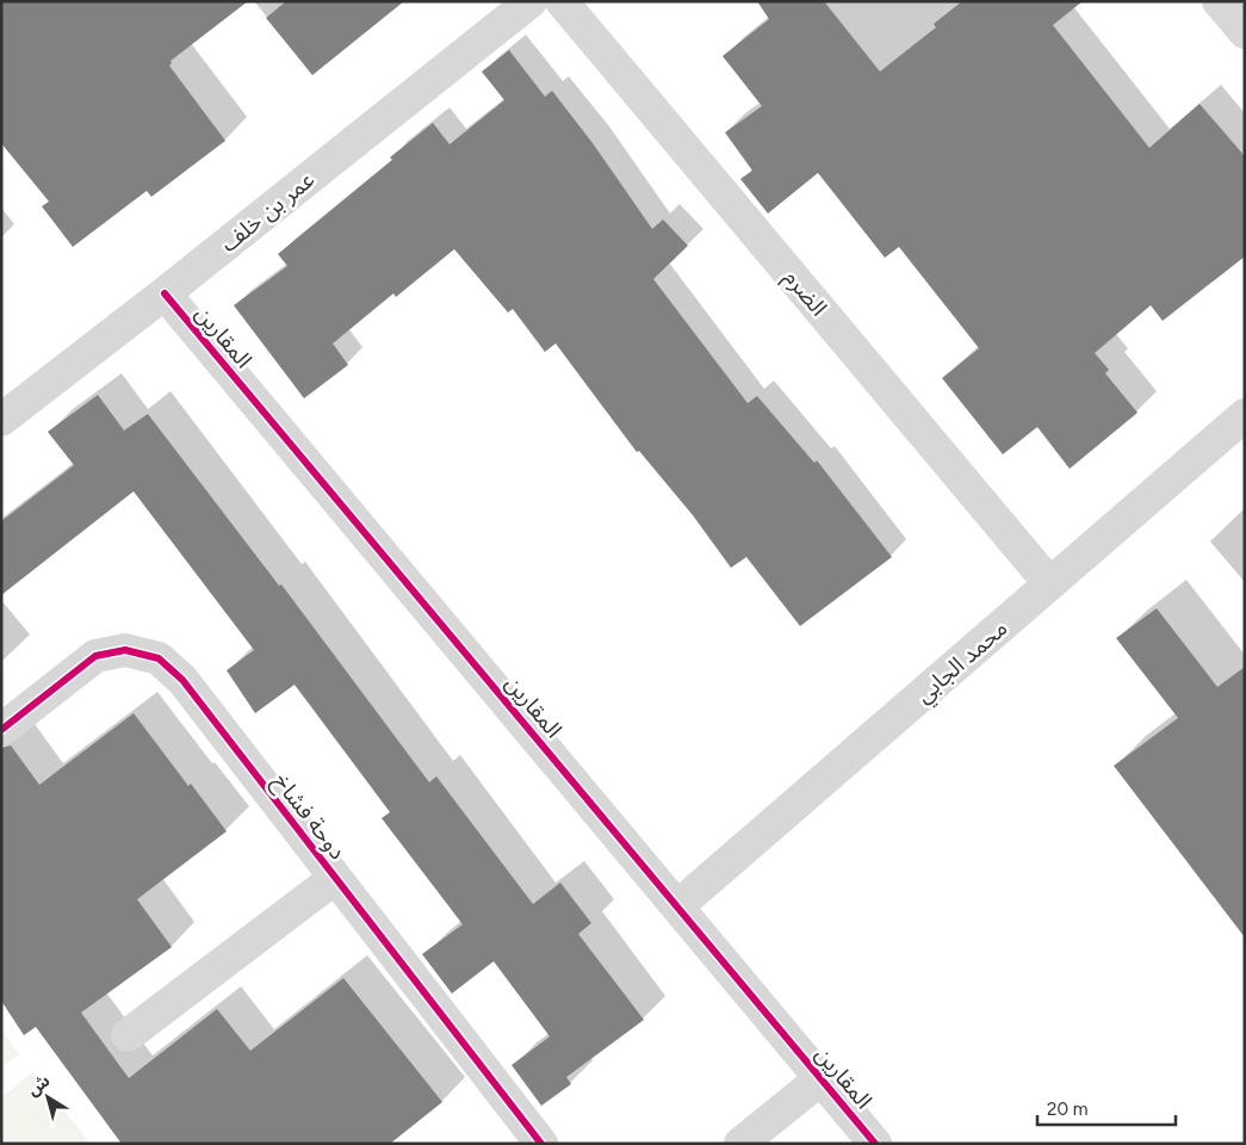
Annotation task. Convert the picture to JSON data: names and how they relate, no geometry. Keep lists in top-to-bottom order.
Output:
{
  "streets": {
    "street": [
      "عمر بن خلف",
      "الضرم",
      "المقارين",
      "محمد الجابي",
      "دوحة فشاخ"
    ]
  },
  "crossings": [
    ["عمر بن خلف", "المقارين"],
    ["الضرم", "محمد الجابي"],
    ["المقارين", "محمد الجابي"]
  ],
  "scale_bar": "20 m",
  "north": "top left"
}
